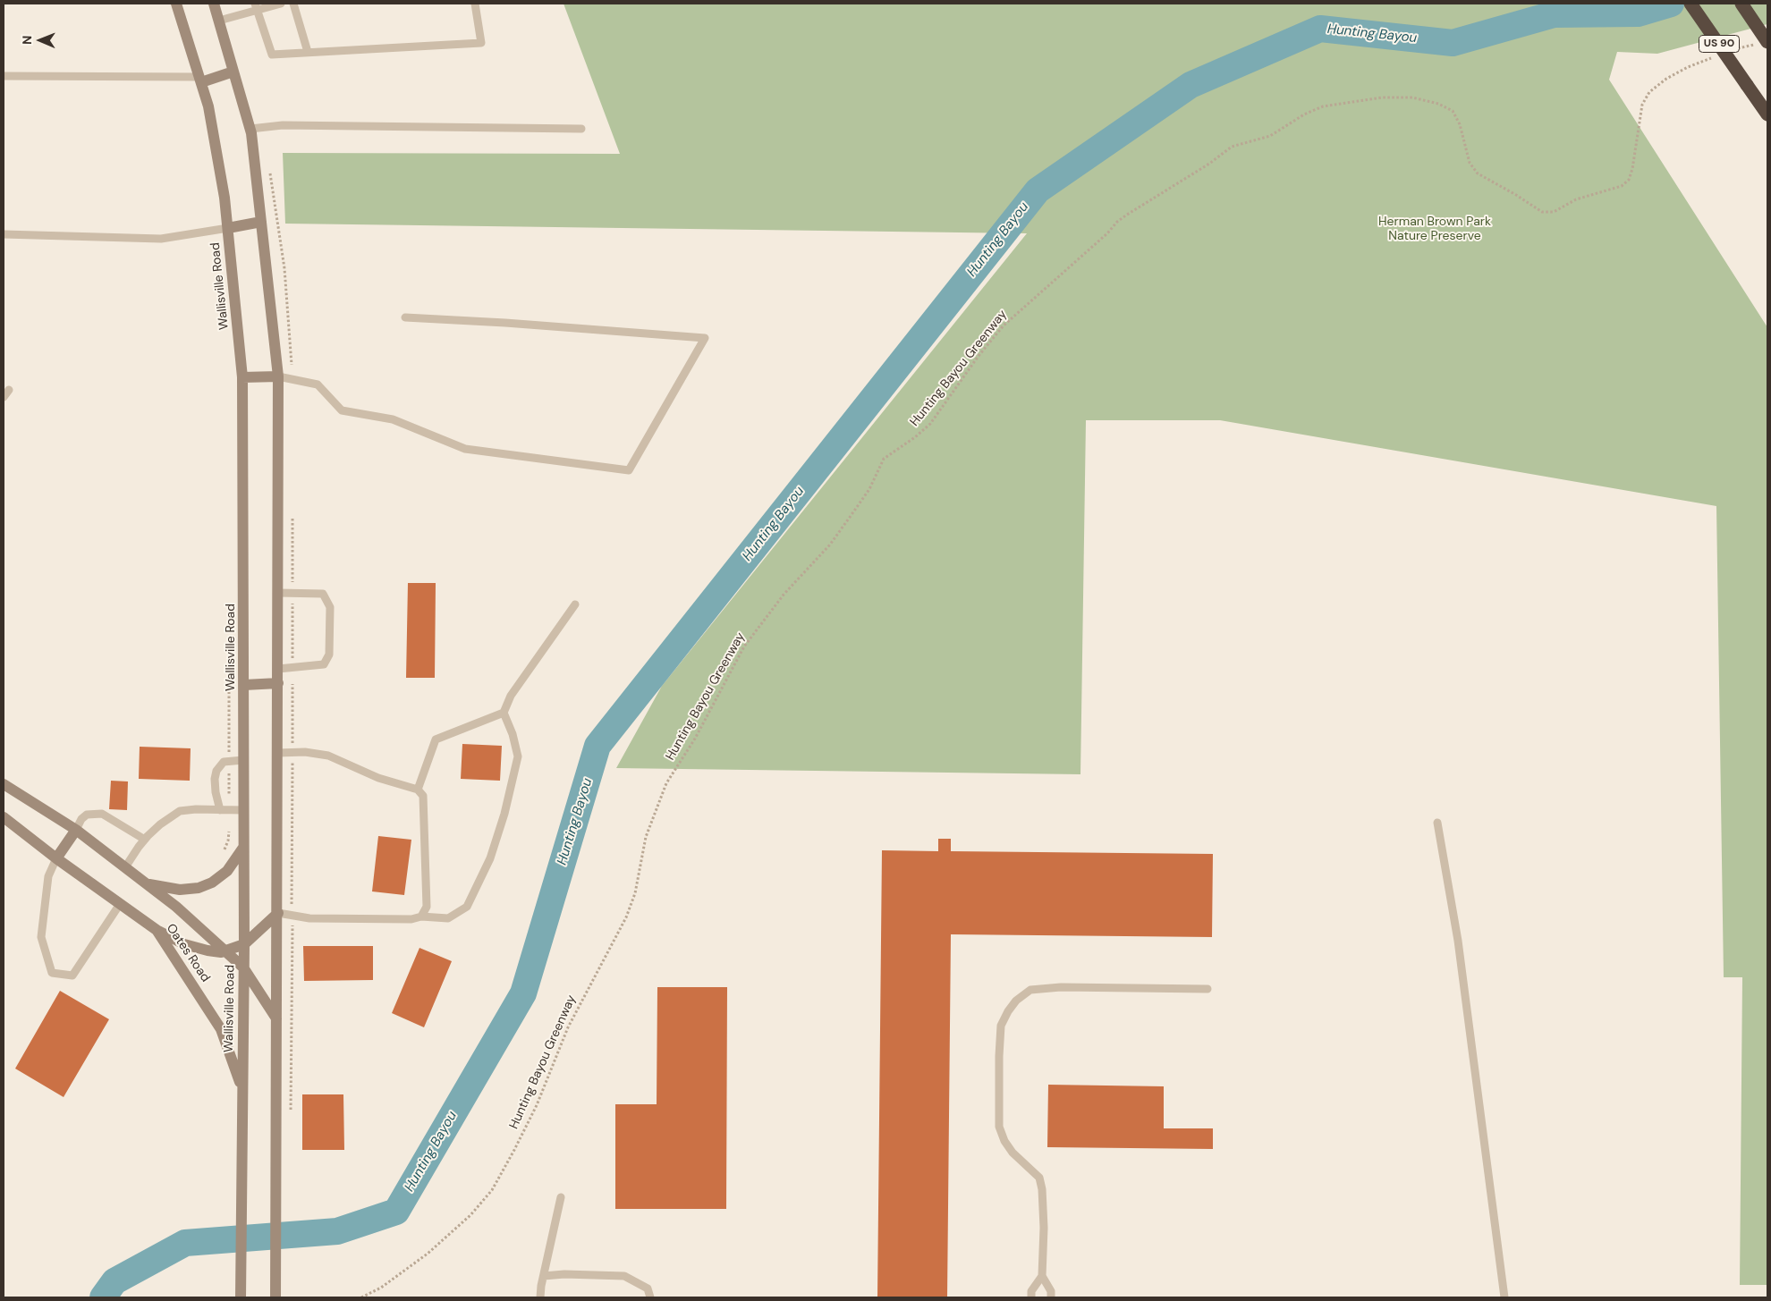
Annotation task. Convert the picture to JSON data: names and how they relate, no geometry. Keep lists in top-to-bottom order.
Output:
{
  "streets": {
    "highway": ["US 90"],
    "main road": ["Wallisville Road", "Oates Road"],
    "path": ["Hunting Bayou Greenway"]
  },
  "crossings": [
    ["Wallisville Road", "Oates Road"]
  ],
  "water": ["Hunting Bayou"],
  "parks": ["Herman Brown Park Nature Preserve"],
  "north": "left"
}
